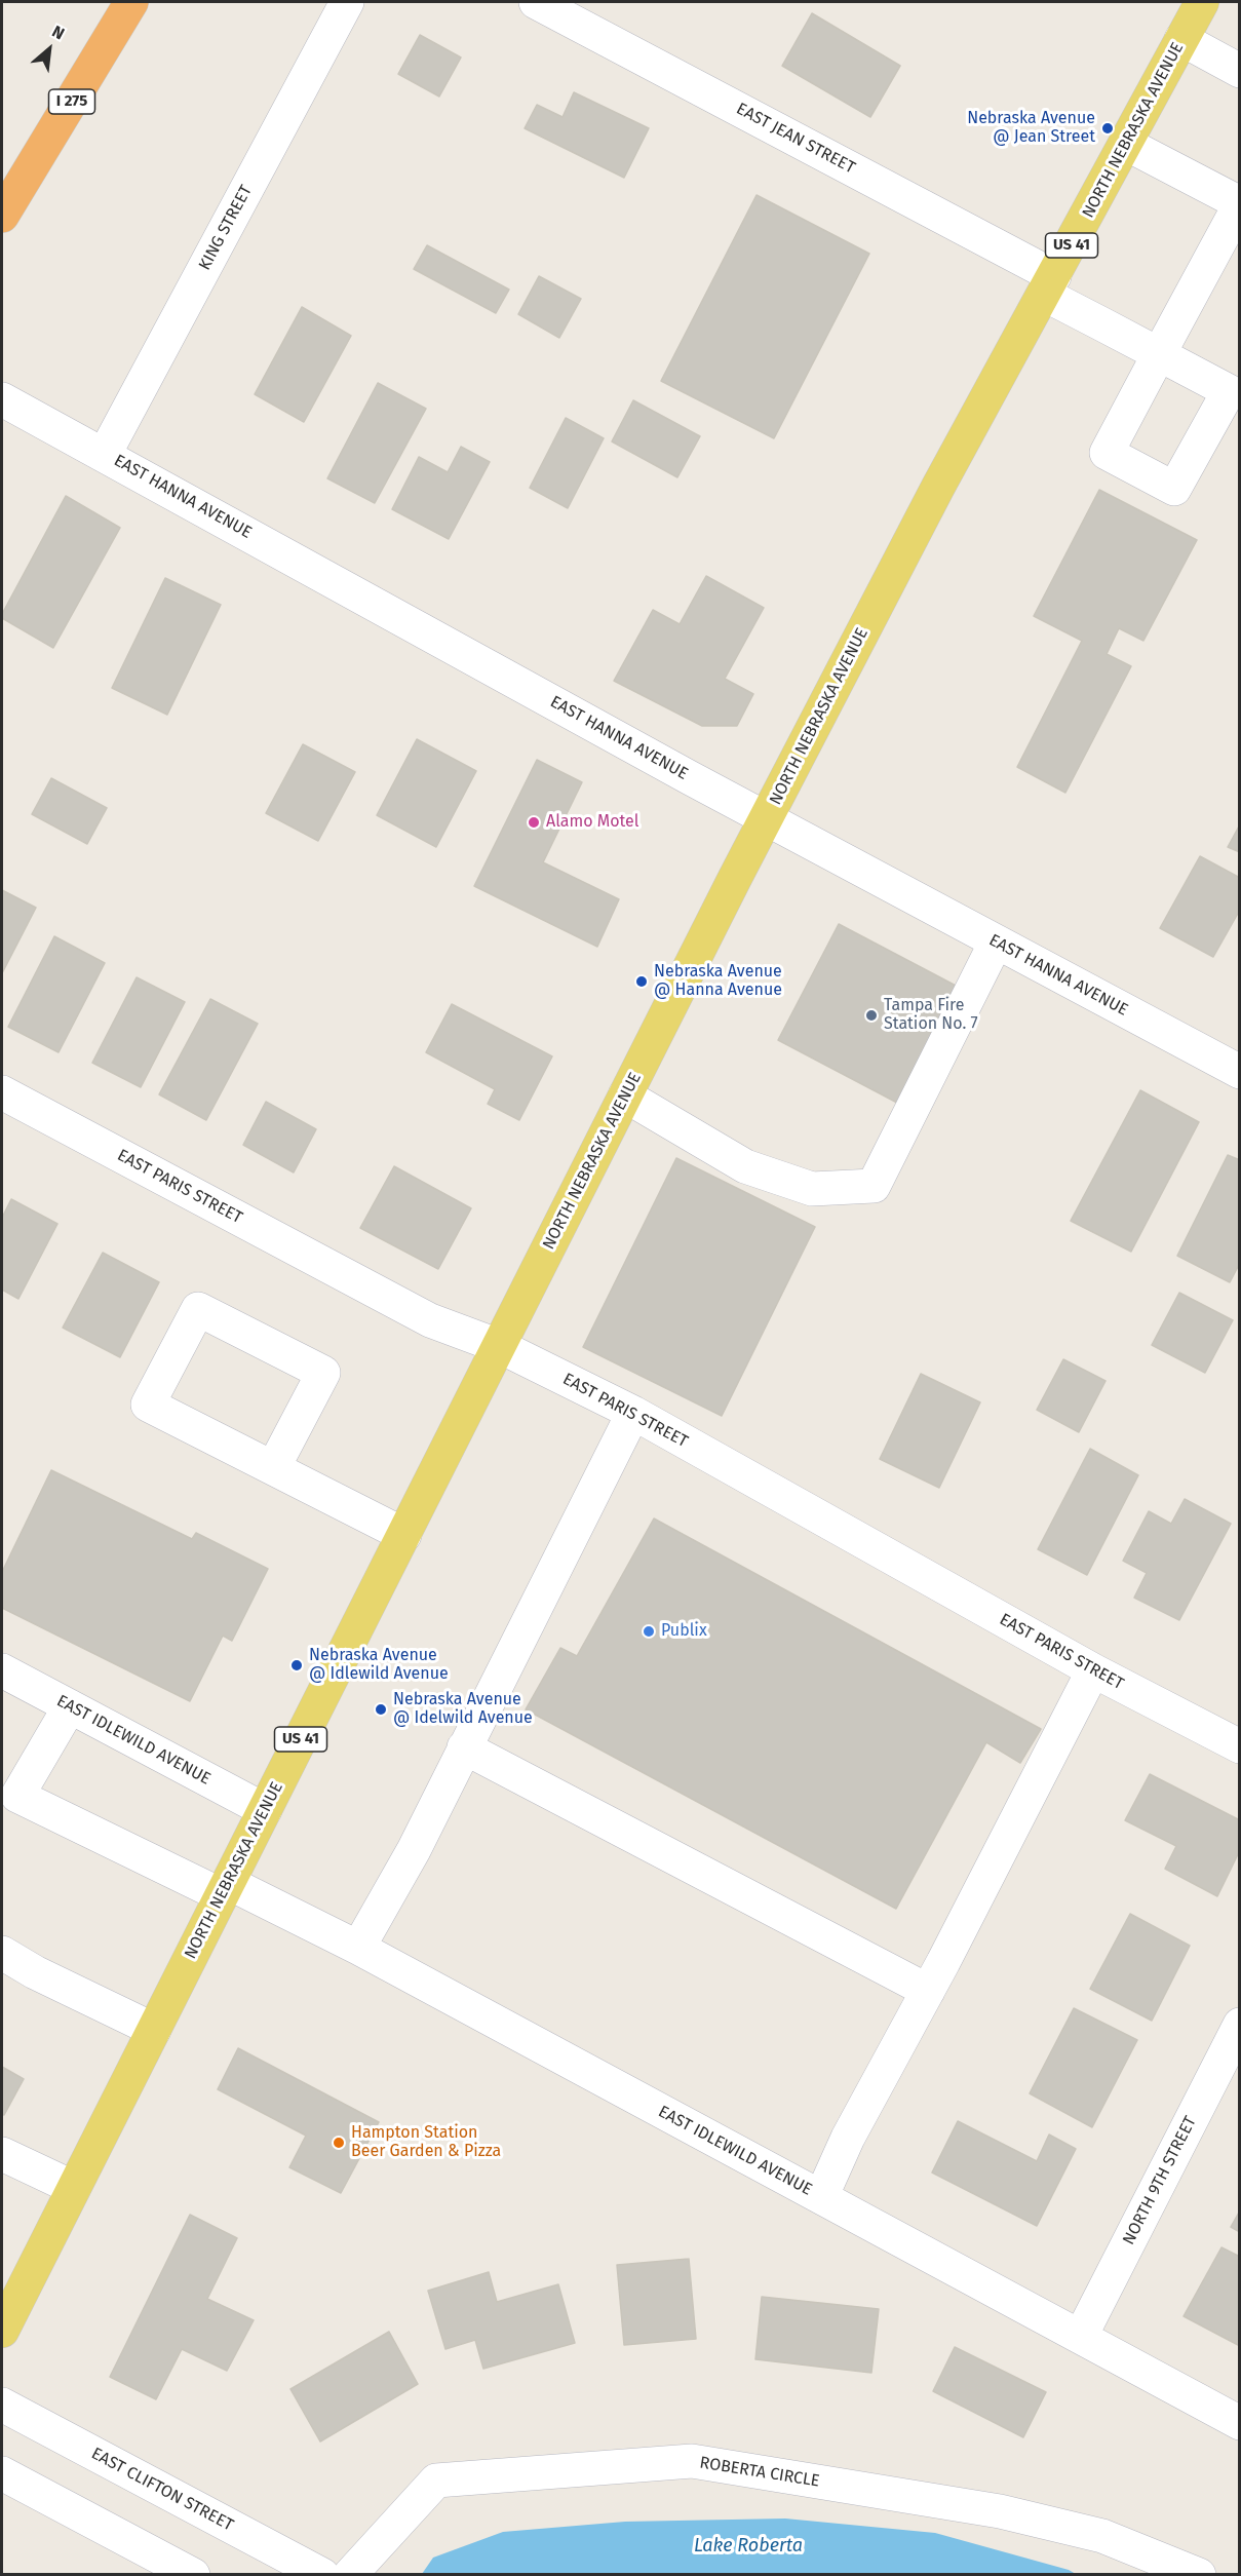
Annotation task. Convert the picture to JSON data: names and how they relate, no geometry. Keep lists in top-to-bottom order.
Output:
{
  "streets": {
    "highway": ["I 275"],
    "main road": ["NORTH NEBRASKA AVENUE", "US 41"],
    "street": [
      "EAST JEAN STREET",
      "KING STREET",
      "EAST HANNA AVENUE",
      "EAST PARIS STREET",
      "EAST IDLEWILD AVENUE",
      "NORTH 9TH STREET",
      "ROBERTA CIRCLE",
      "EAST CLIFTON STREET"
    ]
  },
  "crossings": [
    ["NORTH NEBRASKA AVENUE", "EAST JEAN STREET"],
    ["NORTH NEBRASKA AVENUE", "EAST HANNA AVENUE"],
    ["NORTH NEBRASKA AVENUE", "EAST PARIS STREET"],
    ["NORTH NEBRASKA AVENUE", "EAST IDLEWILD AVENUE"],
    ["KING STREET", "EAST HANNA AVENUE"],
    ["EAST IDLEWILD AVENUE", "NORTH 9TH STREET"]
  ],
  "water": ["Lake Roberta"],
  "places": [
    "Nebraska Avenue @ Jean Street",
    "Alamo Motel",
    "Nebraska Avenue @ Hanna Avenue",
    "Tampa Fire Station No. 7",
    "Publix",
    "Nebraska Avenue @ Idlewild Avenue",
    "Nebraska Avenue @ Idelwild Avenue",
    "Hampton Station Beer Garden & Pizza"
  ],
  "north": "top right"
}
